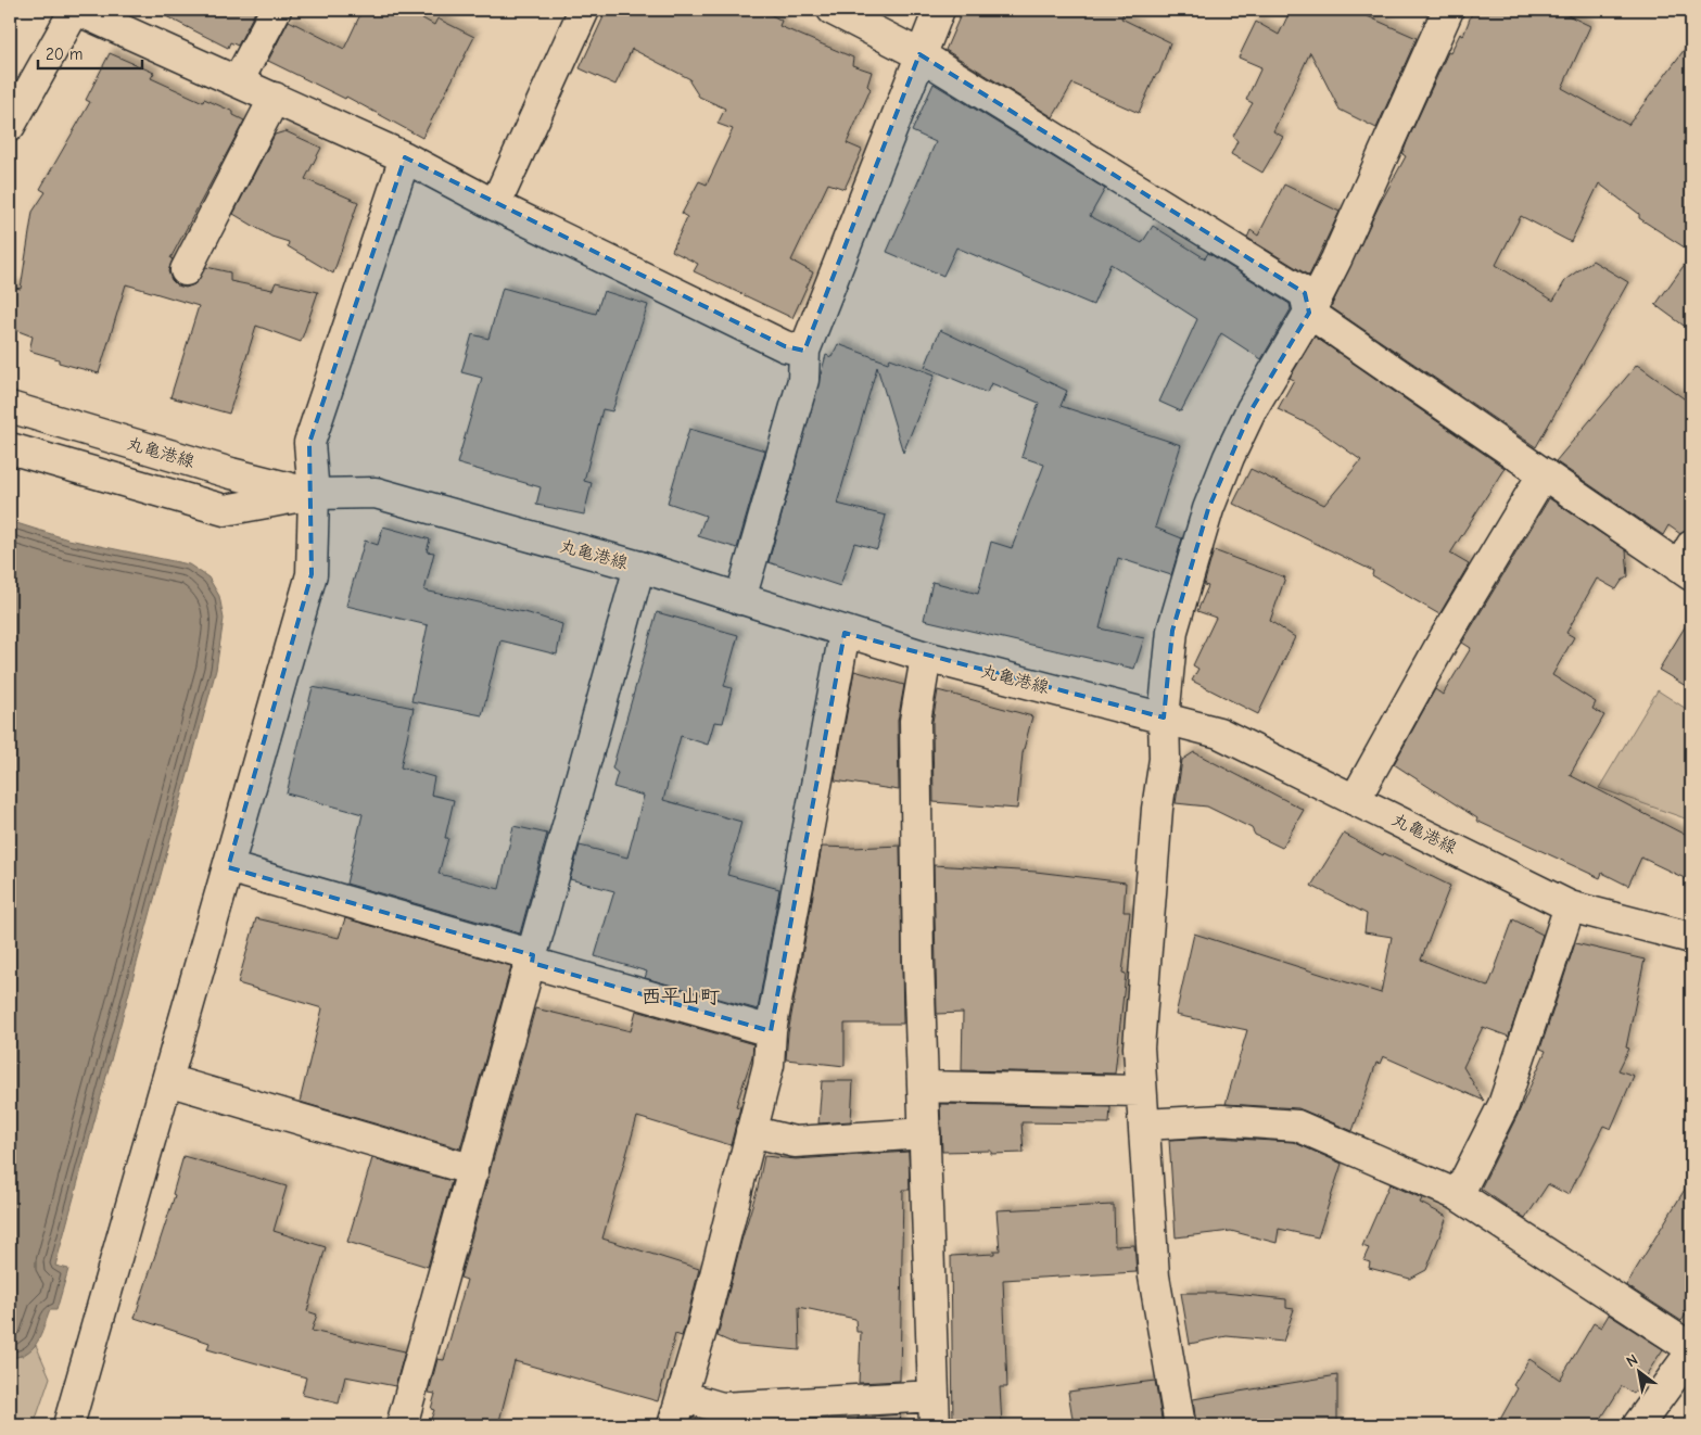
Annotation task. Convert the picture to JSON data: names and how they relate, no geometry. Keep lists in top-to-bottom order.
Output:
{
  "streets": {
    "street": ["丸亀港線"]
  },
  "districts": ["西平山町"],
  "scale_bar": "20 m",
  "north": "top left"
}
